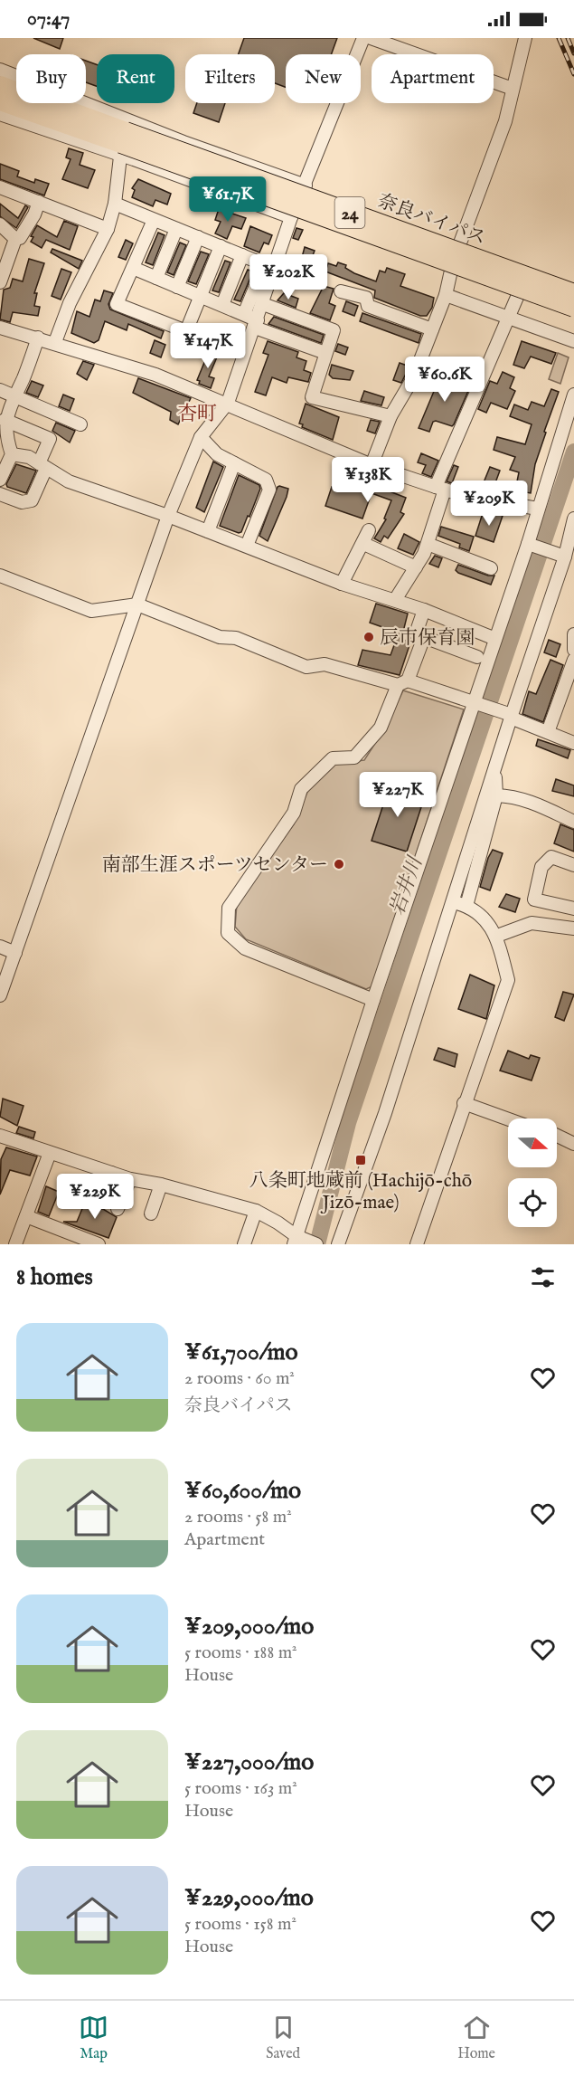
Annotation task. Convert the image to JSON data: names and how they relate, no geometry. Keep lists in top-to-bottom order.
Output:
{
  "streets": {
    "highway": ["24", "奈良バイパス"]
  },
  "districts": ["杏町"],
  "water": ["岩井川"],
  "places": {
    "other": ["辰市保育園", "南部生涯スポーツセンター"],
    "transit": ["八条町地蔵前 (Hachijō-chō Jizō-mae)"]
  },
  "north": "right",
  "page": {
    "status": "07:47",
    "chip": [
      "Buy",
      "Rent",
      "Filters",
      "New",
      "Apartment"
    ],
    "price": [
      "¥61.7K",
      "¥202K",
      "¥147K",
      "¥60.6K",
      "¥138K",
      "¥209K",
      "¥227K",
      "¥229K"
    ],
    "heading": "8 homes",
    "list": [
      {
        "name": "¥61,700/mo",
        "note": "2 rooms · 60 m² · 奈良バイパス"
      },
      {
        "name": "¥60,600/mo",
        "note": "2 rooms · 58 m² · Apartment"
      },
      {
        "name": "¥209,000/mo",
        "note": "5 rooms · 188 m² · House"
      },
      {
        "name": "¥227,000/mo",
        "note": "5 rooms · 163 m² · House"
      },
      {
        "name": "¥229,000/mo",
        "note": "5 rooms · 158 m² · House"
      }
    ],
    "tabs": ["Map", "Saved", "Home"]
  }
}
